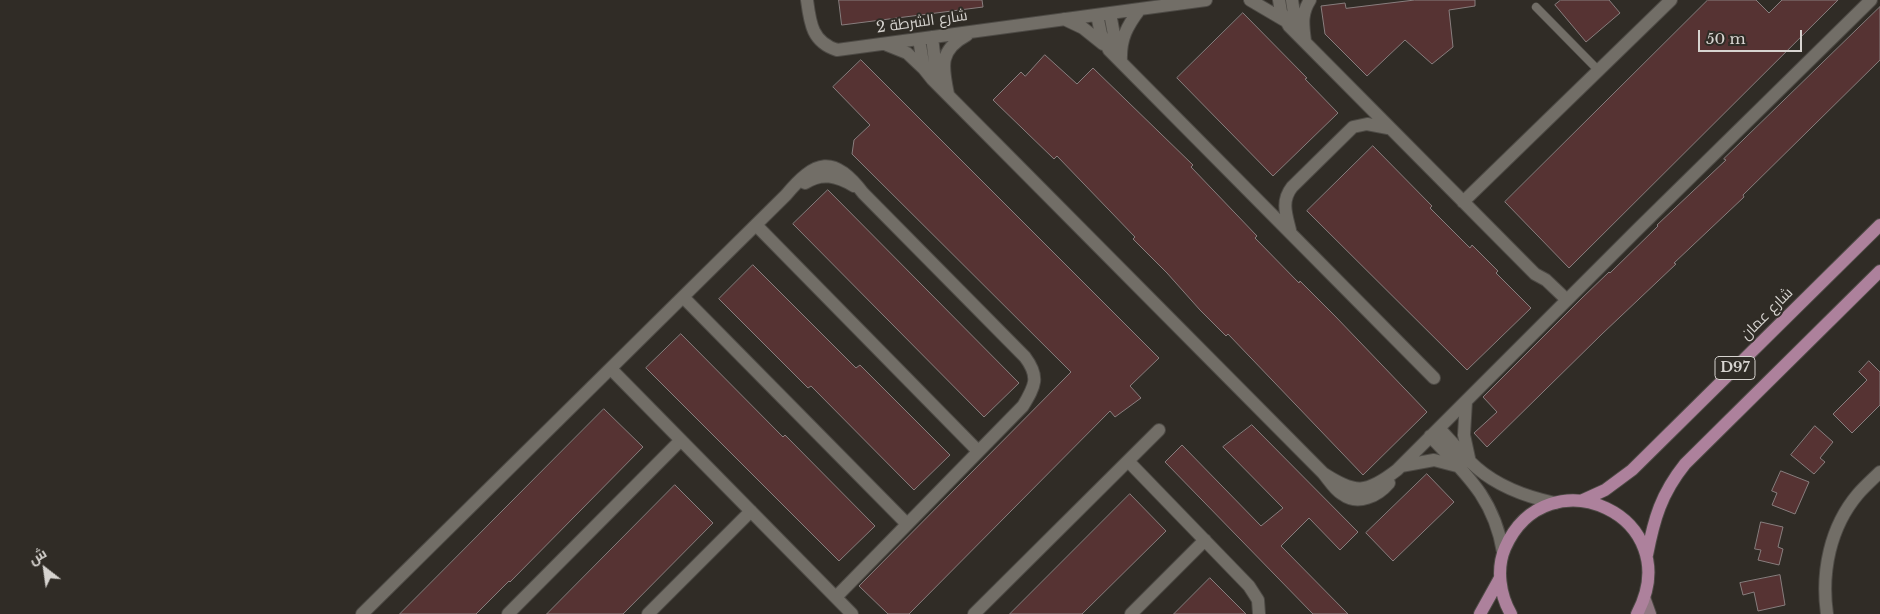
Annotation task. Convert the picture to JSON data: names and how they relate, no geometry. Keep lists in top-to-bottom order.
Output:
{
  "streets": {
    "main road": ["شارع عمان", "D97"],
    "street": ["شارع الشرطة 2"]
  },
  "scale_bar": "50 m",
  "north": "top left"
}
